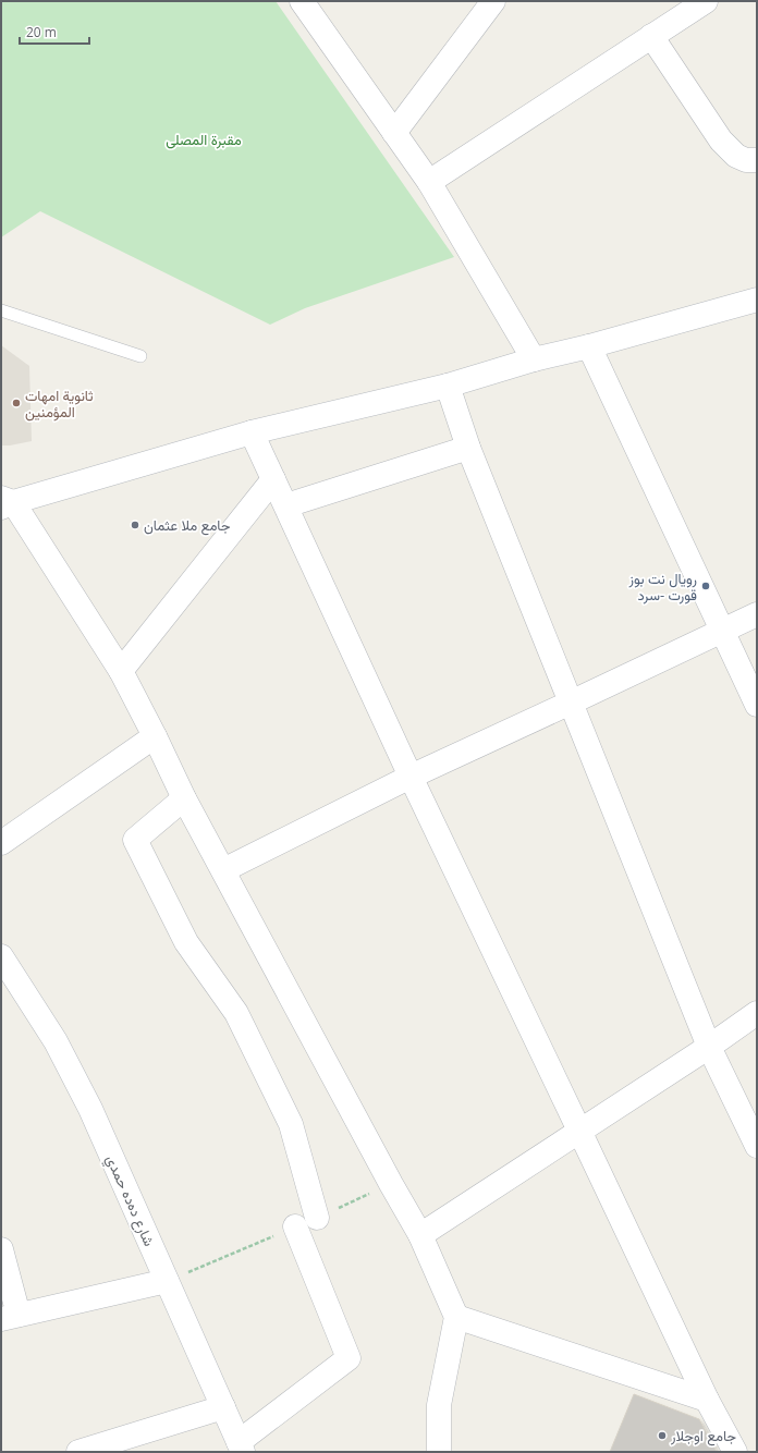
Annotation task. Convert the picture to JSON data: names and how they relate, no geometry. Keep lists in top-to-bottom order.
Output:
{
  "streets": {
    "street": ["شارع دەدە حمدي"]
  },
  "parks": ["مقبرة المصلى"],
  "places": [
    "ثانوية امهات المؤمنين",
    "جامع ملا عثمان",
    "رويال نت بوز قورت -سرد",
    "جامع اوجلار"
  ],
  "scale_bar": "20 m"
}
